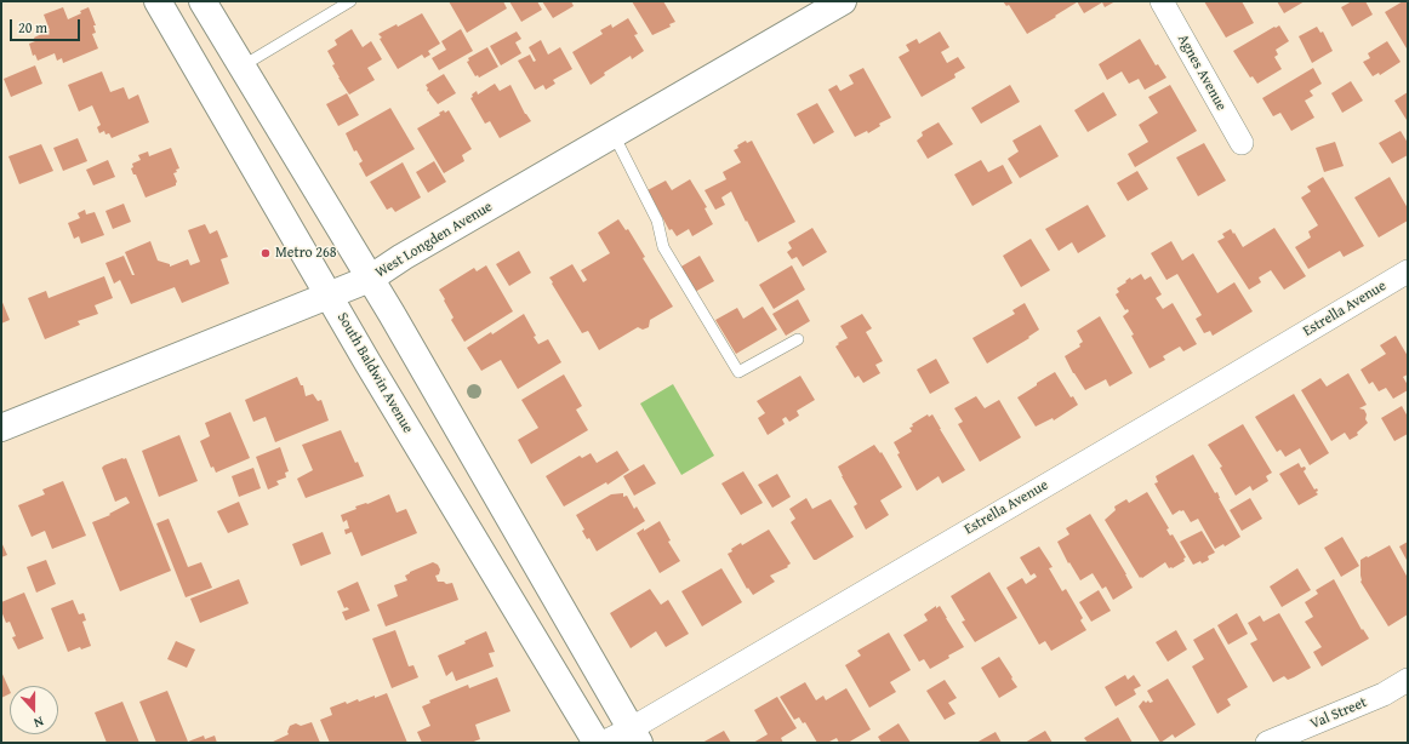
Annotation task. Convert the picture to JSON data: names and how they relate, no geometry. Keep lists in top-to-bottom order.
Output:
{
  "streets": {
    "main road": ["West Longden Avenue", "South Baldwin Avenue"],
    "street": ["Agnes Avenue", "Estrella Avenue", "Val Street"]
  },
  "crossings": [
    ["West Longden Avenue", "South Baldwin Avenue"]
  ],
  "places": ["Metro 268"],
  "scale_bar": "20 m",
  "north": "bottom"
}
